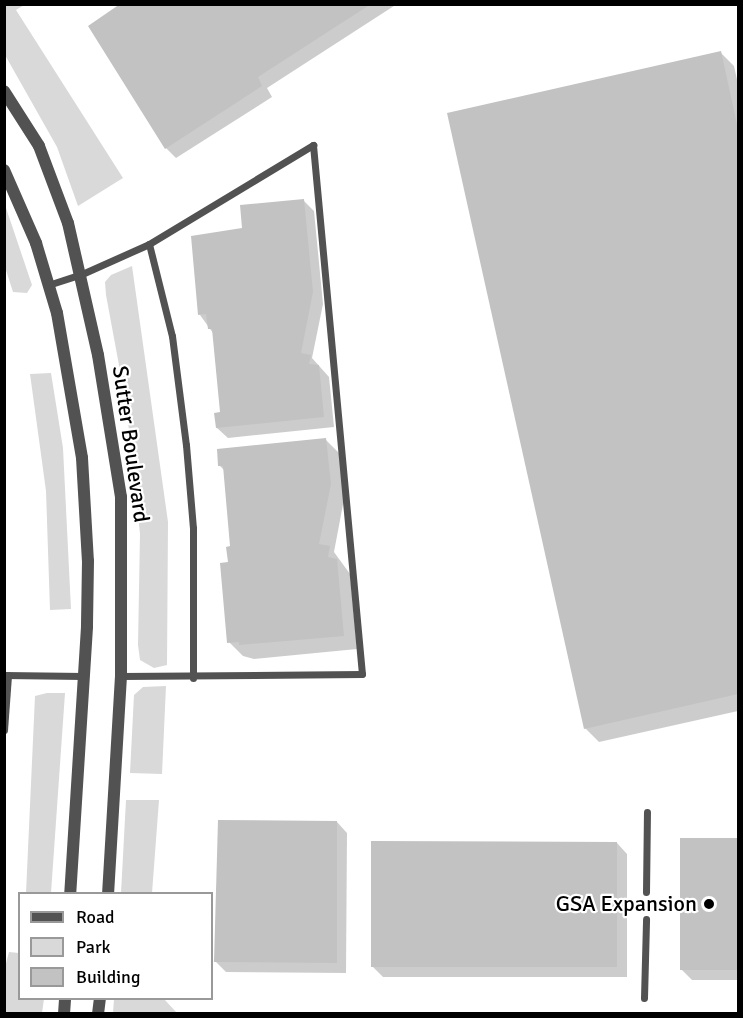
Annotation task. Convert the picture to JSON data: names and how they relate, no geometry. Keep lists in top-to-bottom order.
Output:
{
  "streets": {
    "street": ["Sutter Boulevard"]
  },
  "places": ["GSA Expansion"],
  "legend": ["Road", "Park", "Building"]
}
